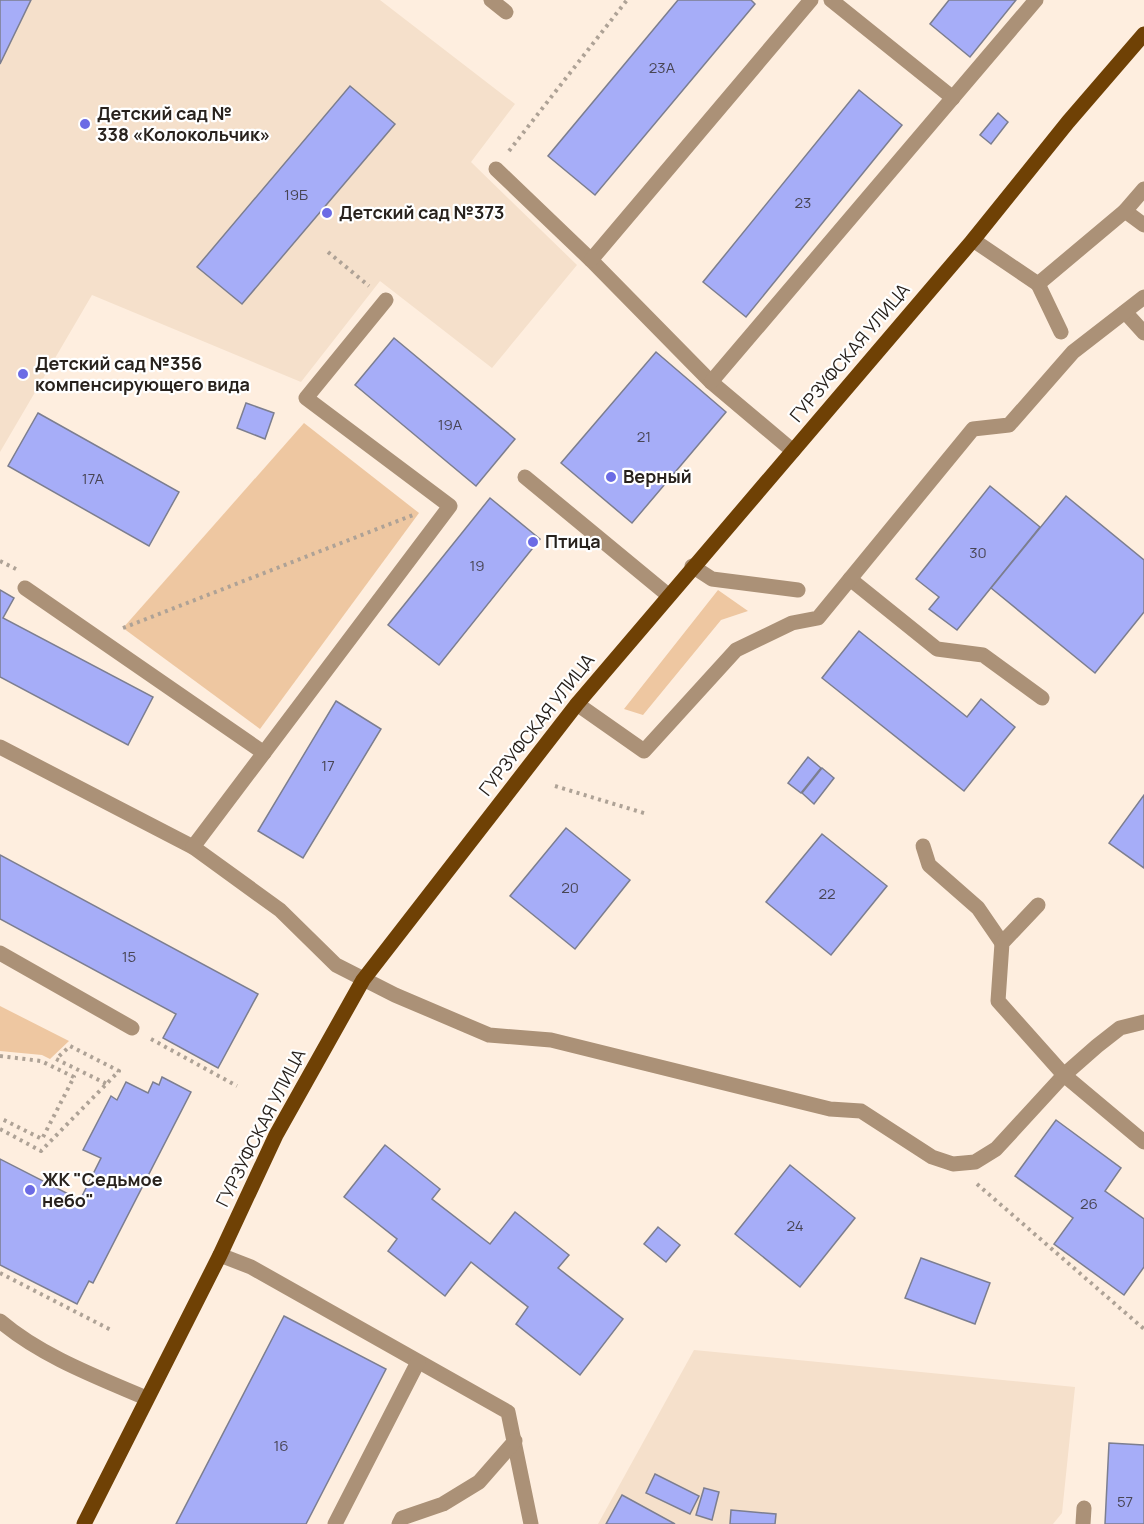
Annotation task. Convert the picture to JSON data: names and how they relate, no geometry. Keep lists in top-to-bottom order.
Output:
{
  "streets": {
    "main road": ["ГУРЗУФСКАЯ УЛИЦА"]
  },
  "places": [
    "Детский сад № 338 «Колокольчик»",
    "Детский сад №373",
    "Детский сад №356 компенсирующего вида",
    "Верный",
    "Птица",
    "ЖК \"Седьмое небо\""
  ],
  "house_numbers": [
    "23А",
    "19Б",
    "23",
    "19А",
    "21",
    "17А",
    "30",
    "19",
    "17",
    "20",
    "22",
    "15",
    "26",
    "24",
    "16",
    "57"
  ]
}
